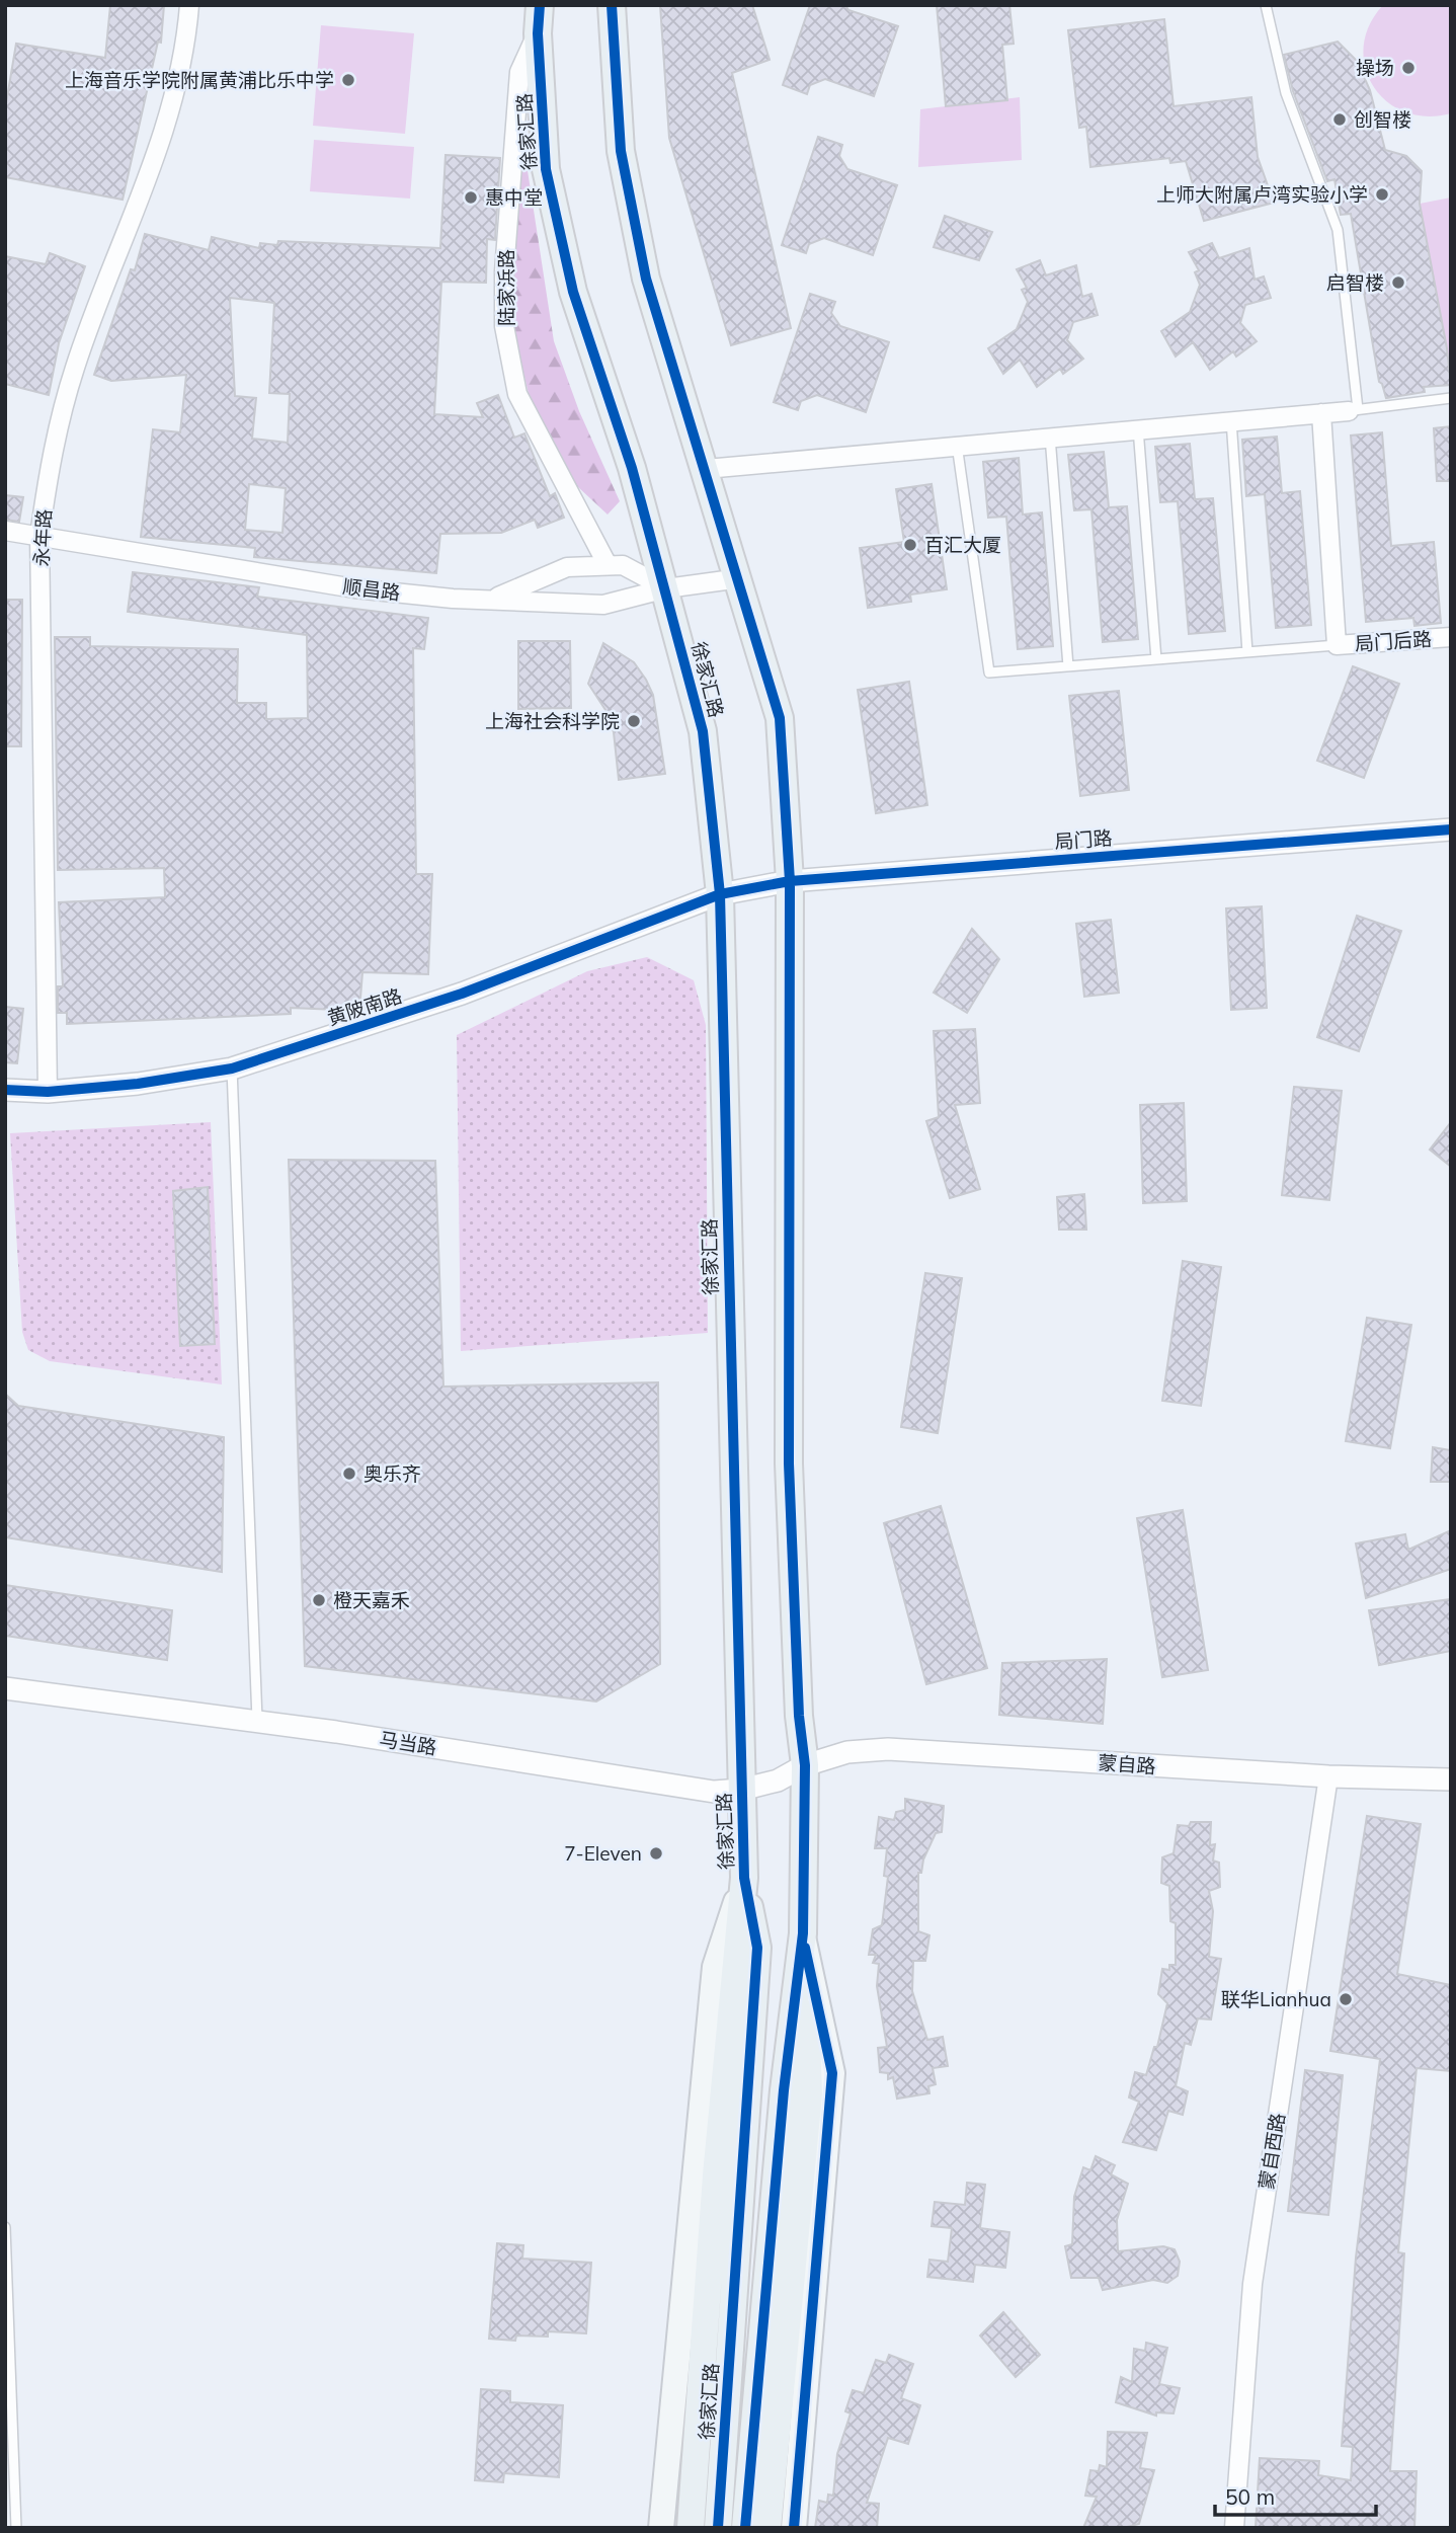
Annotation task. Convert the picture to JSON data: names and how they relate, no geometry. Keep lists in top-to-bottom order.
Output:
{
  "streets": {
    "main road": ["徐家汇路"],
    "street": [
      "陆家浜路",
      "永年路",
      "顺昌路",
      "局门后路",
      "局门路",
      "黄陂南路",
      "马当路",
      "蒙自路",
      "蒙自西路"
    ]
  },
  "crossings": [
    ["徐家汇路", "陆家浜路"],
    ["徐家汇路", "顺昌路"],
    ["徐家汇路", "局门路"],
    ["徐家汇路", "黄陂南路"],
    ["徐家汇路", "马当路"],
    ["永年路", "顺昌路"],
    ["永年路", "黄陂南路"],
    ["局门路", "黄陂南路"],
    ["马当路", "蒙自路"],
    ["蒙自路", "蒙自西路"]
  ],
  "places": [
    "操场",
    "上海音乐学院附属黄浦比乐中学",
    "创智楼",
    "上师大附属卢湾实验小学",
    "惠中堂",
    "启智楼",
    "百汇大厦",
    "上海社会科学院",
    "奥乐齐",
    "橙天嘉禾",
    "7-Eleven",
    "联华Lianhua"
  ],
  "scale_bar": "50 m"
}
